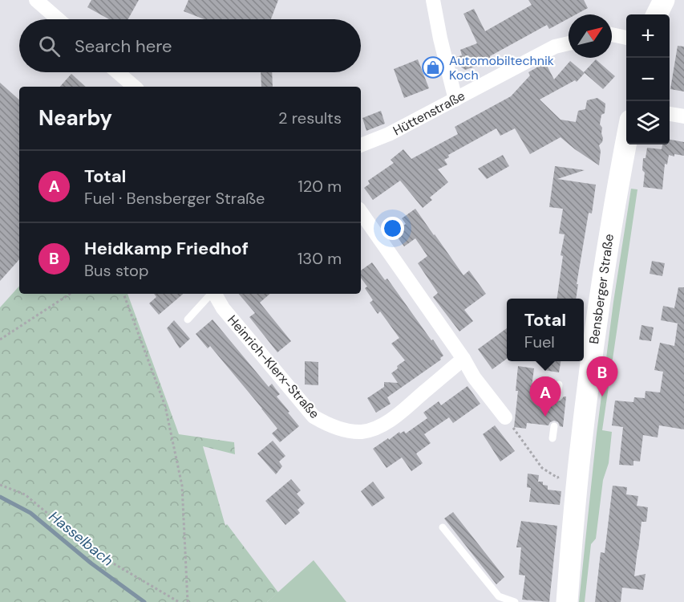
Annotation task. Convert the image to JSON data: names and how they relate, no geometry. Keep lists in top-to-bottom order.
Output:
{
  "streets": {
    "main road": ["Bensberger Straße"],
    "street": ["Hüttenstraße", "Heinrich-Klerx-Straße"]
  },
  "water": ["Hasselbach"],
  "places": {
    "shop": ["Automobiltechnik Koch"]
  },
  "north": "top right",
  "page": {
    "map_buttons": ["+", "−"],
    "search": "Search here",
    "heading": ["Nearby", "2 results"],
    "list": [
      {
        "mark": "A",
        "name": "Total",
        "note": "Fuel · Bensberger Straße",
        "value": "120 m"
      },
      {
        "mark": "B",
        "name": "Heidkamp Friedhof",
        "note": "Bus stop",
        "value": "130 m"
      }
    ],
    "popup": ["Total", "Fuel"],
    "pins": ["B", "A"]
  }
}
